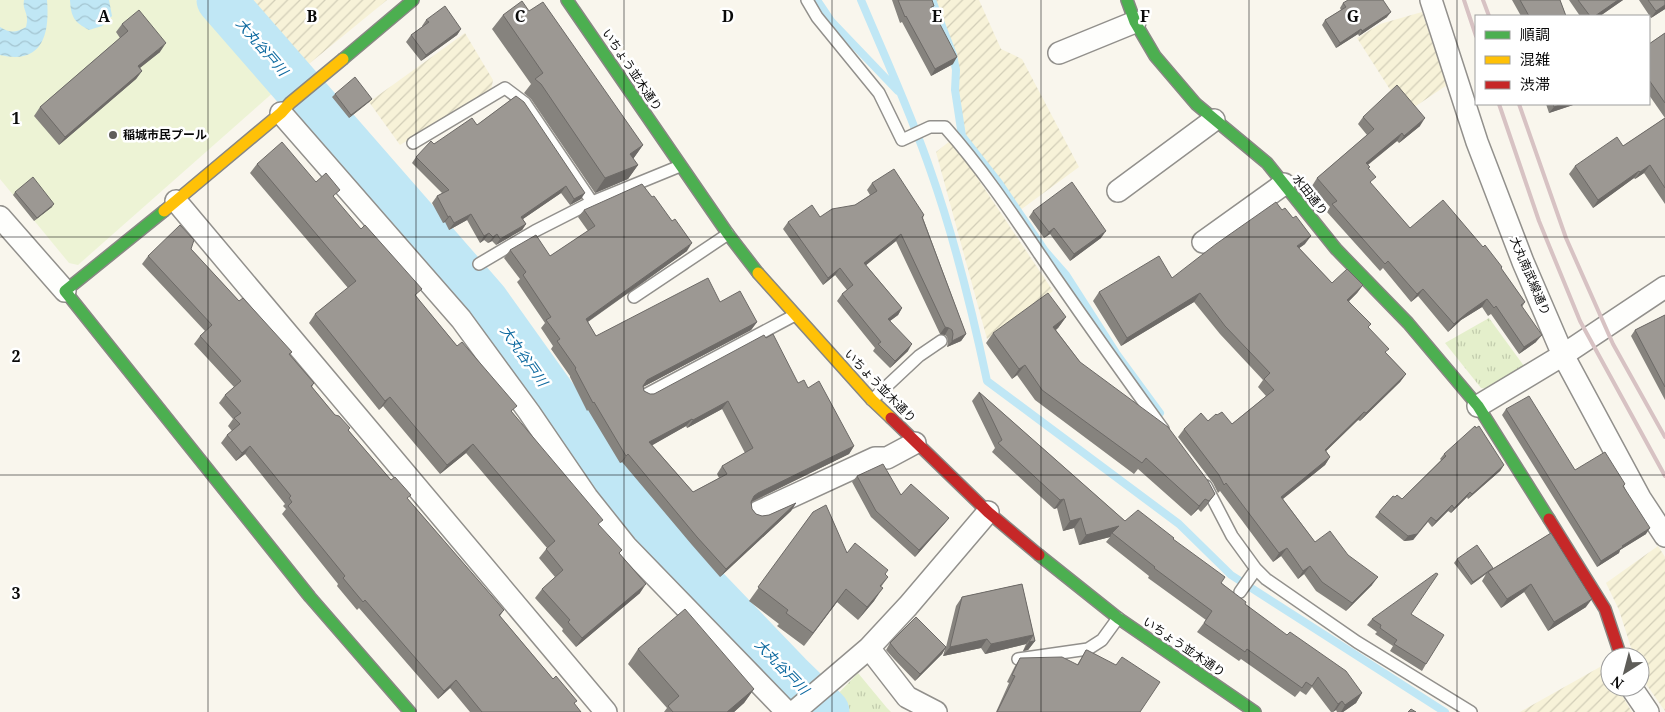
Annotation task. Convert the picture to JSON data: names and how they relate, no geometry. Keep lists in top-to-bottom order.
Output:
{
  "streets": {
    "street": ["いちょう並木通り", "水田通り", "大丸南武線通り"]
  },
  "water": ["大丸谷戸川"],
  "places": ["稲城市民プール"],
  "legend": ["順調", "混雑", "渋滞"],
  "north": "bottom left",
  "grid": {
    "columns": [
      "A",
      "B",
      "C",
      "D",
      "E",
      "F",
      "G"
    ],
    "rows": ["1", "2", "3"]
  }
}
